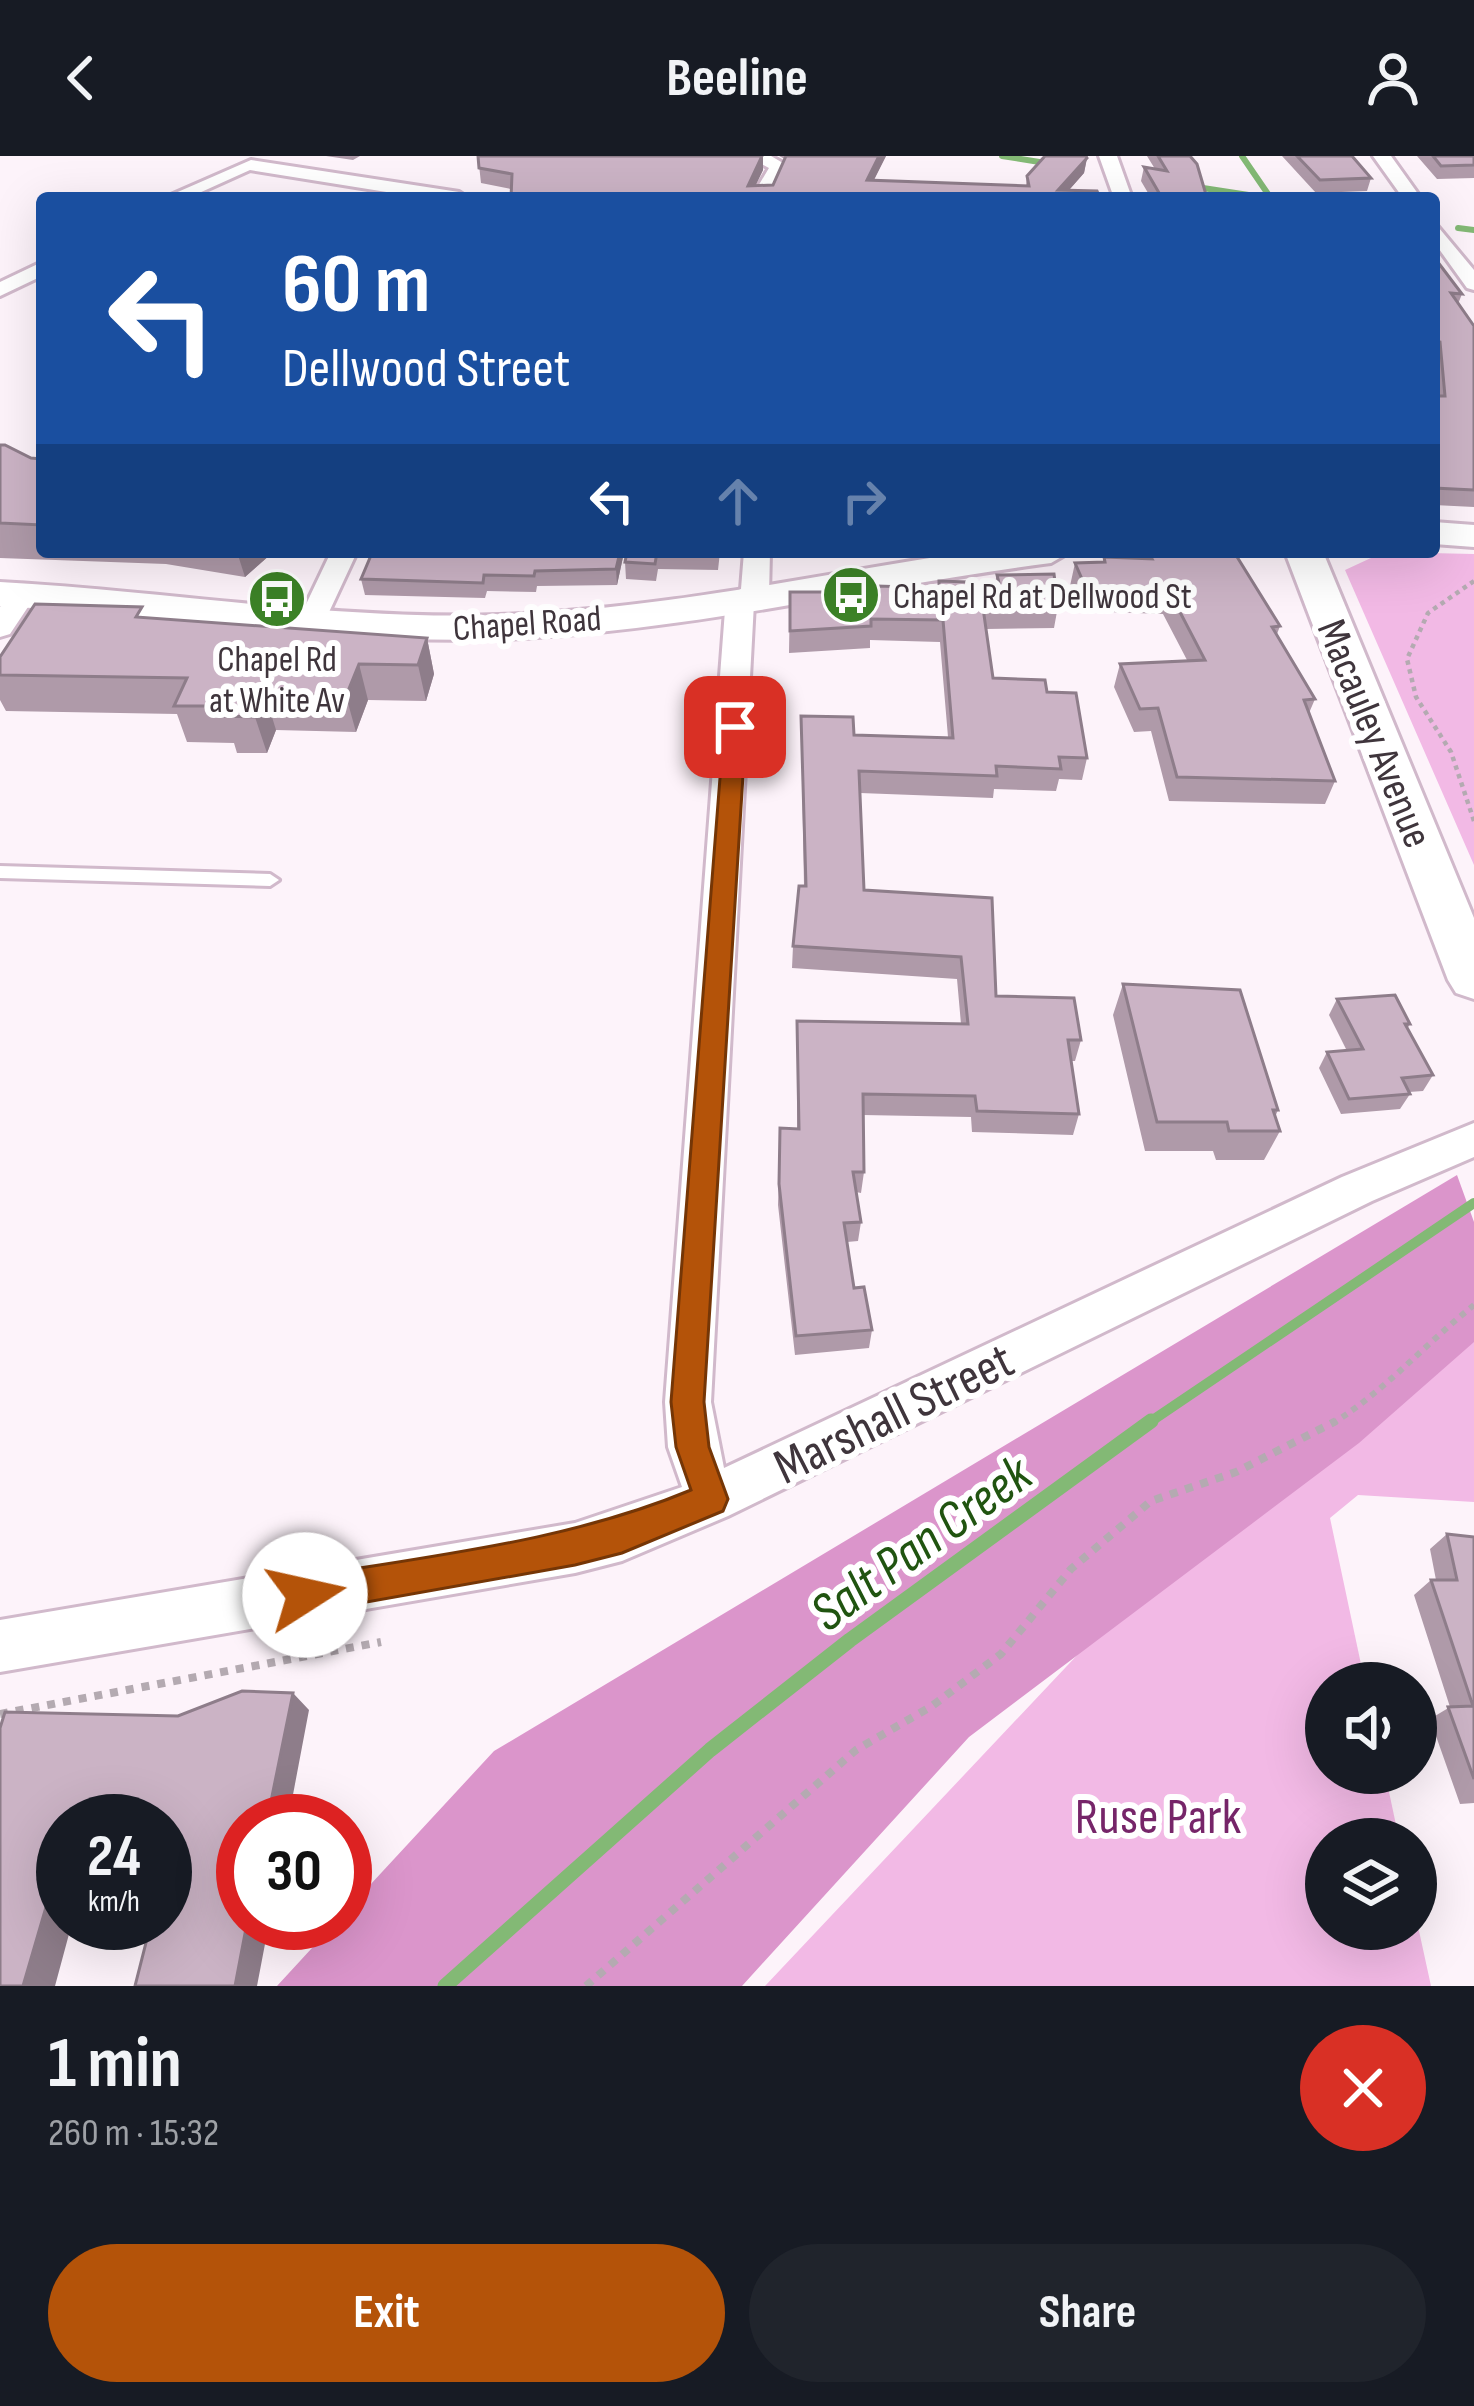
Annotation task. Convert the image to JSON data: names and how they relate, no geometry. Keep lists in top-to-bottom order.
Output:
{
  "streets": {
    "main road": ["Chapel Road", "Macauley Avenue"],
    "street": ["Marshall Street"]
  },
  "water": ["Salt Pan Creek"],
  "parks": ["Ruse Park"],
  "places": {
    "bus stop": ["Chapel Rd at Dellwood St", "Chapel Rd at White Av"]
  },
  "page": {
    "header": "Beeline",
    "turn": ["60 m", "Dellwood Street"],
    "speed": "24 km/h",
    "limit": "30",
    "heading": ["1 min", "260 m · 15:32"],
    "buttons": ["Exit", "Share"]
  }
}
